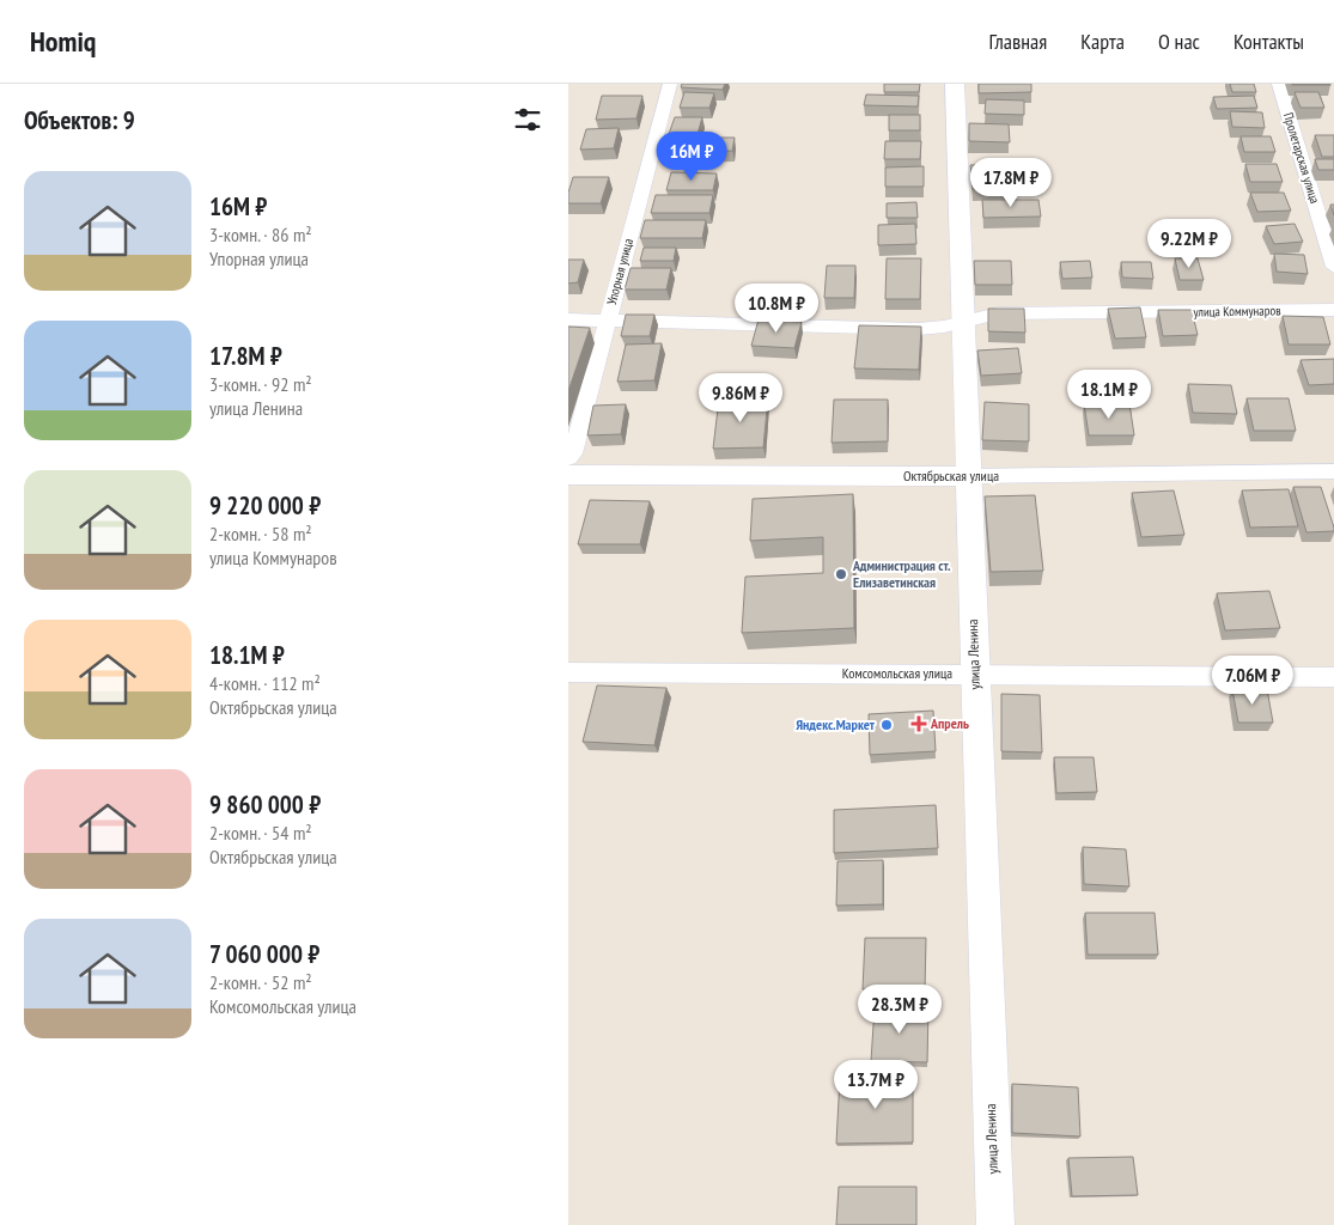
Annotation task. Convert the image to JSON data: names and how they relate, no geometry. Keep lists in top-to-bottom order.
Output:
{
  "streets": {
    "street": [
      "Пролетарская улица",
      "Упорная улица",
      "улица Коммунаров",
      "Октябрьская улица",
      "улица Ленина",
      "Комсомольская улица"
    ]
  },
  "crossings": [
    ["Упорная улица", "улица Коммунаров"],
    ["улица Коммунаров", "улица Ленина"],
    ["Октябрьская улица", "улица Ленина"],
    ["улица Ленина", "Комсомольская улица"]
  ],
  "places": {
    "other": ["Администрация ст. Елизаветинская", "Яндекс.Маркет"],
    "health": ["Апрель"]
  },
  "page": {
    "header": "Homiq",
    "nav": [
      "Главная",
      "Карта",
      "О нас",
      "Контакты"
    ],
    "heading": "Объектов: 9",
    "price": [
      "16M ₽",
      "17.8M ₽",
      "9.22M ₽",
      "10.8M ₽",
      "18.1M ₽",
      "9.86M ₽",
      "7.06M ₽",
      "28.3M ₽",
      "13.7M ₽"
    ],
    "list": [
      {
        "name": "16M ₽",
        "note": "3-комн. · 86 m² · Упорная улица"
      },
      {
        "name": "17.8M ₽",
        "note": "3-комн. · 92 m² · улица Ленина"
      },
      {
        "name": "9 220 000 ₽",
        "note": "2-комн. · 58 m² · улица Коммунаров"
      },
      {
        "name": "18.1M ₽",
        "note": "4-комн. · 112 m² · Октябрьская улица"
      },
      {
        "name": "9 860 000 ₽",
        "note": "2-комн. · 54 m² · Октябрьская улица"
      },
      {
        "name": "7 060 000 ₽",
        "note": "2-комн. · 52 m² · Комсомольская улица"
      }
    ]
  }
}
